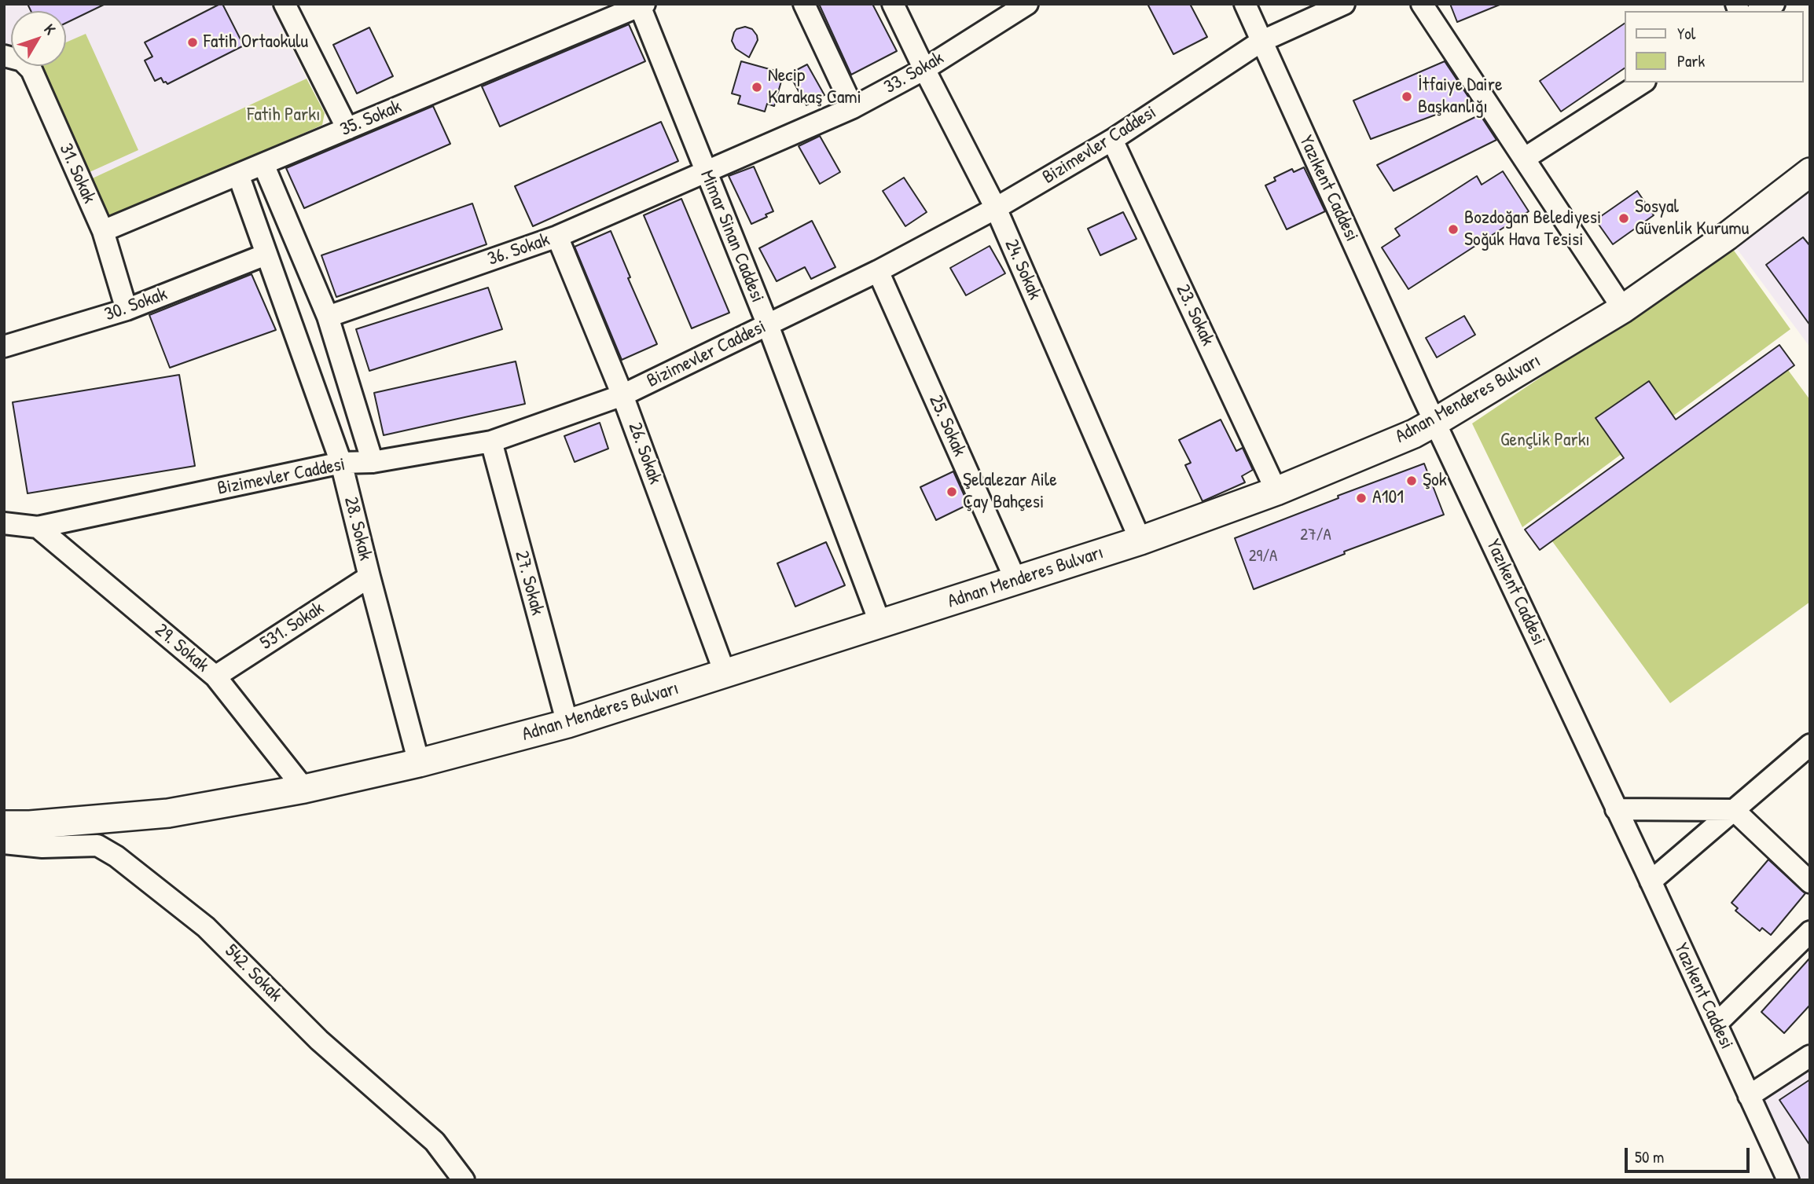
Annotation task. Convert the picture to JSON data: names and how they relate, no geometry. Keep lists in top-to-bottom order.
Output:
{
  "streets": {
    "main road": ["Adnan Menderes Bulvarı"],
    "street": [
      "33. Sokak",
      "35. Sokak",
      "Bizimevler Caddesi",
      "31. Sokak",
      "Yazıkent Caddesi",
      "Mimar Sinan Caddesi",
      "36. Sokak",
      "24. Sokak",
      "30. Sokak",
      "23. Sokak",
      "25. Sokak",
      "26. Sokak",
      "28. Sokak",
      "27. Sokak",
      "531. Sokak",
      "29. Sokak",
      "542. Sokak"
    ]
  },
  "crossings": [
    ["33. Sokak", "Mimar Sinan Caddesi"],
    ["33. Sokak", "36. Sokak"],
    ["33. Sokak", "24. Sokak"],
    ["35. Sokak", "31. Sokak"],
    ["35. Sokak", "Mimar Sinan Caddesi"],
    ["35. Sokak", "28. Sokak"],
    ["Bizimevler Caddesi", "Yazıkent Caddesi"],
    ["Bizimevler Caddesi", "Mimar Sinan Caddesi"],
    ["Bizimevler Caddesi", "24. Sokak"],
    ["Bizimevler Caddesi", "23. Sokak"],
    ["Bizimevler Caddesi", "25. Sokak"],
    ["Bizimevler Caddesi", "26. Sokak"],
    ["Bizimevler Caddesi", "28. Sokak"],
    ["Bizimevler Caddesi", "27. Sokak"],
    ["Bizimevler Caddesi", "29. Sokak"],
    ["31. Sokak", "30. Sokak"],
    ["Yazıkent Caddesi", "Adnan Menderes Bulvarı"],
    ["Mimar Sinan Caddesi", "36. Sokak"],
    ["Mimar Sinan Caddesi", "Adnan Menderes Bulvarı"],
    ["36. Sokak", "26. Sokak"],
    ["24. Sokak", "Adnan Menderes Bulvarı"],
    ["30. Sokak", "28. Sokak"],
    ["23. Sokak", "Adnan Menderes Bulvarı"],
    ["Adnan Menderes Bulvarı", "25. Sokak"],
    ["Adnan Menderes Bulvarı", "26. Sokak"],
    ["Adnan Menderes Bulvarı", "28. Sokak"],
    ["Adnan Menderes Bulvarı", "27. Sokak"],
    ["Adnan Menderes Bulvarı", "29. Sokak"],
    ["28. Sokak", "531. Sokak"],
    ["531. Sokak", "29. Sokak"]
  ],
  "parks": ["Fatih Parkı", "Gençlik Parkı"],
  "places": [
    "Fatih Ortaokulu",
    "Necip Karakaş Cami",
    "İtfaiye Daire Başkanlığı",
    "Sosyal Güvenlik Kurumu",
    "Bozdoğan Belediyesi Soğuk Hava Tesisi",
    "Şok",
    "Şelalezar Aile Çay Bahçesi",
    "A101"
  ],
  "house_numbers": ["27/A", "29/A"],
  "legend": ["Yol", "Park"],
  "scale_bar": "50 m",
  "north": "top right"
}
